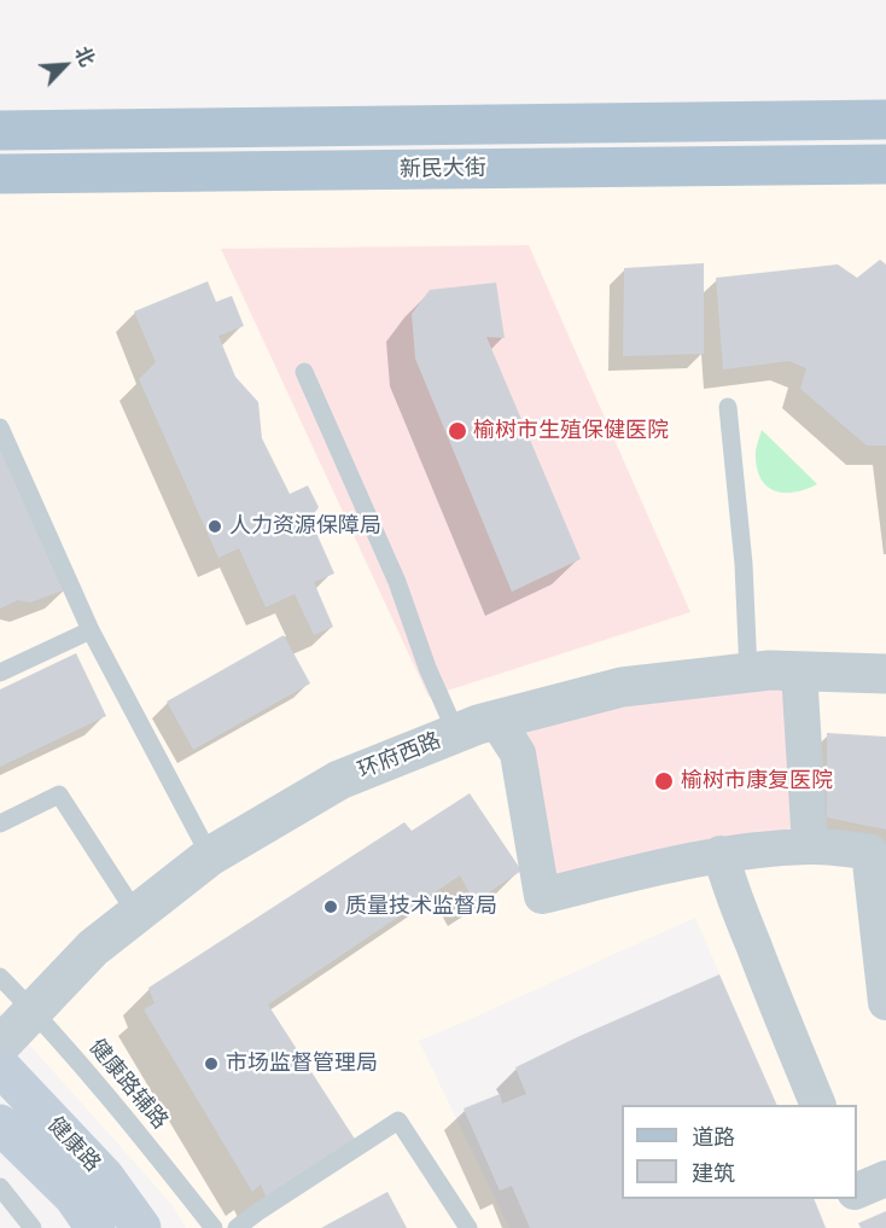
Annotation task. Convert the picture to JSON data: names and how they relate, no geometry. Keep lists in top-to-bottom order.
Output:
{
  "streets": {
    "main road": ["新民大街", "健康路"],
    "street": ["环府西路"],
    "lane": ["健康路辅路"]
  },
  "crossings": [
    ["环府西路", "健康路辅路"]
  ],
  "places": [
    "榆树市生殖保健医院",
    "人力资源保障局",
    "榆树市康复医院",
    "质量技术监督局",
    "市场监督管理局"
  ],
  "legend": ["道路", "建筑"],
  "north": "top right"
}
